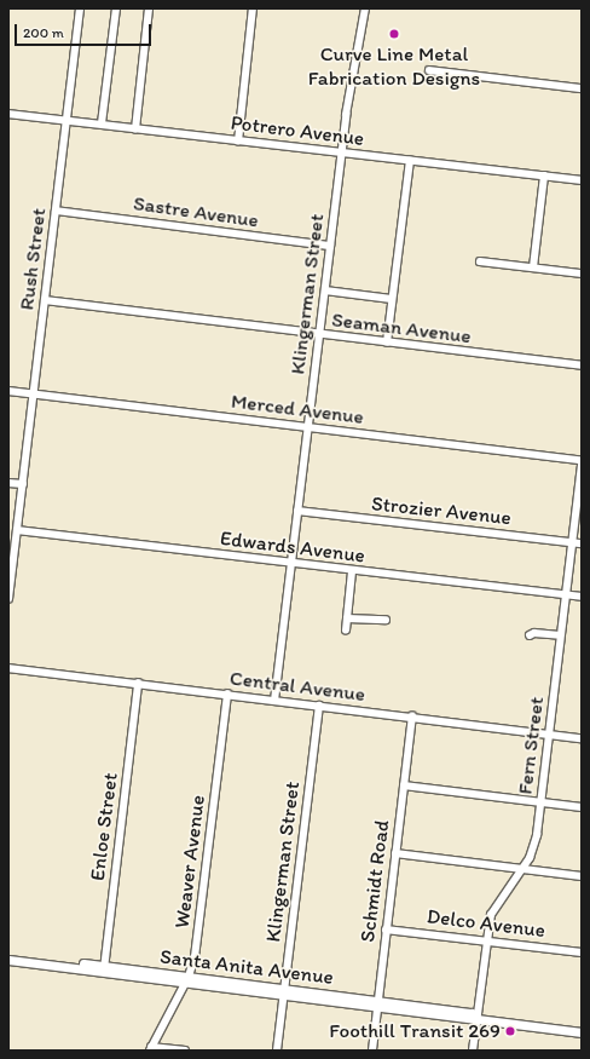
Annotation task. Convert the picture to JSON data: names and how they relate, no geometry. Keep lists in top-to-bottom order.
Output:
{
  "streets": {
    "main road": ["Santa Anita Avenue"],
    "street": [
      "Potrero Avenue",
      "Sastre Avenue",
      "Rush Street",
      "Klingerman Street",
      "Seaman Avenue",
      "Merced Avenue",
      "Strozier Avenue",
      "Edwards Avenue",
      "Central Avenue",
      "Fern Street",
      "Enloe Street",
      "Weaver Avenue",
      "Schmidt Road",
      "Delco Avenue"
    ]
  },
  "crossings": [
    ["Potrero Avenue", "Rush Street"],
    ["Potrero Avenue", "Klingerman Street"],
    ["Sastre Avenue", "Rush Street"],
    ["Sastre Avenue", "Klingerman Street"],
    ["Rush Street", "Seaman Avenue"],
    ["Rush Street", "Merced Avenue"],
    ["Rush Street", "Edwards Avenue"],
    ["Klingerman Street", "Seaman Avenue"],
    ["Klingerman Street", "Merced Avenue"],
    ["Klingerman Street", "Strozier Avenue"],
    ["Klingerman Street", "Edwards Avenue"],
    ["Klingerman Street", "Central Avenue"],
    ["Klingerman Street", "Santa Anita Avenue"],
    ["Merced Avenue", "Fern Street"],
    ["Strozier Avenue", "Fern Street"],
    ["Edwards Avenue", "Fern Street"],
    ["Central Avenue", "Fern Street"],
    ["Central Avenue", "Enloe Street"],
    ["Central Avenue", "Weaver Avenue"],
    ["Central Avenue", "Schmidt Road"],
    ["Fern Street", "Delco Avenue"],
    ["Fern Street", "Santa Anita Avenue"],
    ["Enloe Street", "Santa Anita Avenue"],
    ["Weaver Avenue", "Santa Anita Avenue"],
    ["Schmidt Road", "Delco Avenue"],
    ["Schmidt Road", "Santa Anita Avenue"]
  ],
  "places": ["Curve Line Metal Fabrication Designs", "Foothill Transit 269"],
  "scale_bar": "200 m"
}
